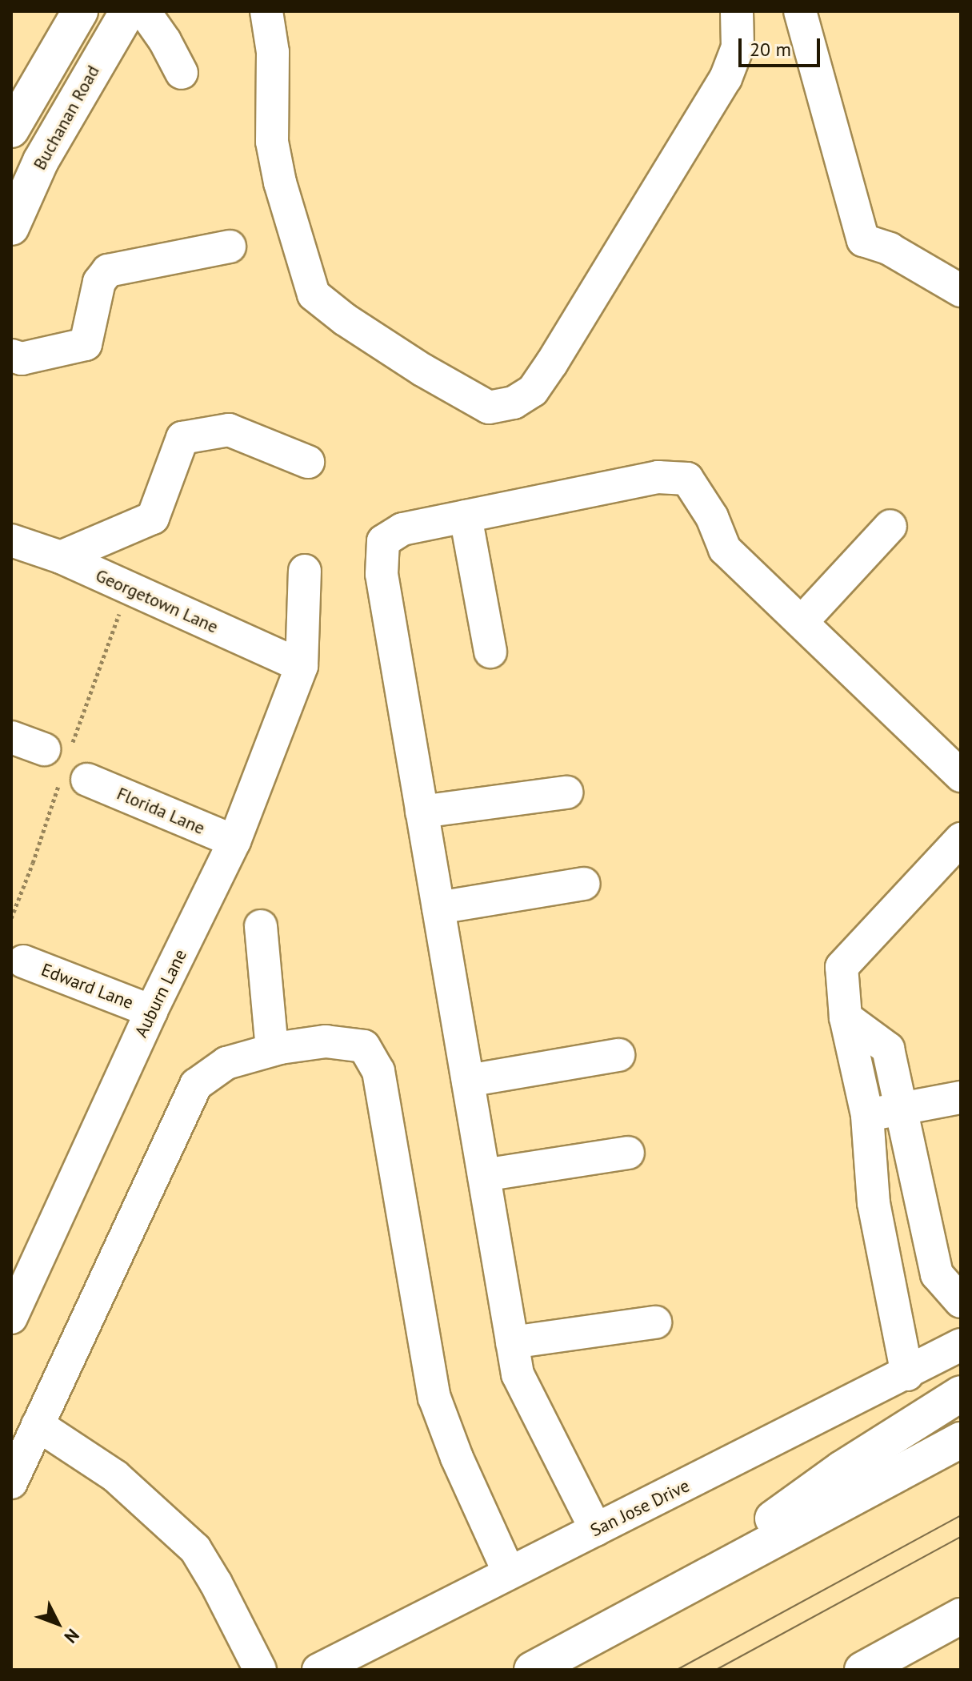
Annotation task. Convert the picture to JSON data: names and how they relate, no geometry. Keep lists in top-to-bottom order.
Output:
{
  "streets": {
    "main road": ["Buchanan Road"],
    "street": [
      "Georgetown Lane",
      "Florida Lane",
      "Edward Lane",
      "Auburn Lane",
      "San Jose Drive"
    ]
  },
  "crossings": [
    ["Georgetown Lane", "Auburn Lane"],
    ["Florida Lane", "Auburn Lane"],
    ["Edward Lane", "Auburn Lane"]
  ],
  "scale_bar": "20 m",
  "north": "bottom right"
}
